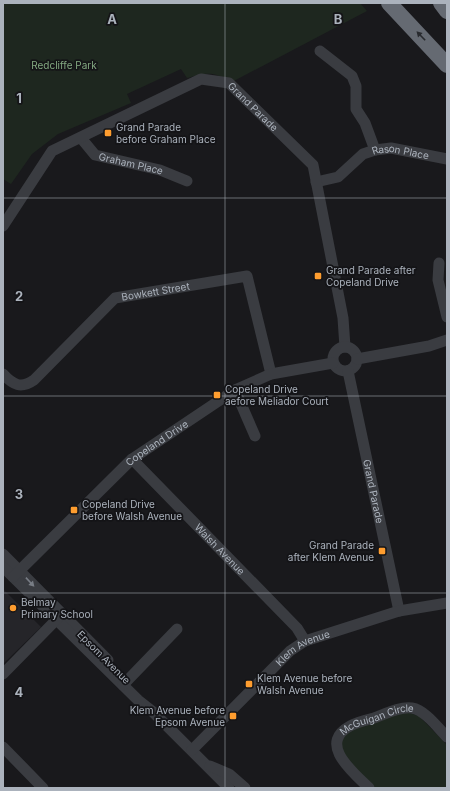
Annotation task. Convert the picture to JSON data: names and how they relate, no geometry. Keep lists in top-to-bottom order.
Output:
{
  "streets": {
    "street": [
      "Grand Parade",
      "Rason Place",
      "Graham Place",
      "Bowkett Street",
      "Copeland Drive",
      "Walsh Avenue",
      "Klem Avenue",
      "Epsom Avenue",
      "McGuigan Circle"
    ]
  },
  "crossings": [
    ["Grand Parade", "Rason Place"],
    ["Grand Parade", "Graham Place"],
    ["Grand Parade", "Copeland Drive"],
    ["Grand Parade", "Klem Avenue"],
    ["Bowkett Street", "Copeland Drive"],
    ["Copeland Drive", "Walsh Avenue"],
    ["Copeland Drive", "Epsom Avenue"],
    ["Walsh Avenue", "Klem Avenue"],
    ["Klem Avenue", "Epsom Avenue"]
  ],
  "parks": ["Redcliffe Park"],
  "places": {
    "transit": [
      "Grand Parade before Graham Place",
      "Grand Parade after Copeland Drive",
      "Copeland Drive aefore Meliador Court",
      "Copeland Drive before Walsh Avenue",
      "Grand Parade after Klem Avenue",
      "Klem Avenue before Walsh Avenue",
      "Klem Avenue before Epsom Avenue"
    ],
    "other": ["Belmay Primary School"]
  },
  "grid": {
    "columns": ["A", "B"],
    "rows": [
      "1",
      "2",
      "3",
      "4"
    ]
  }
}
